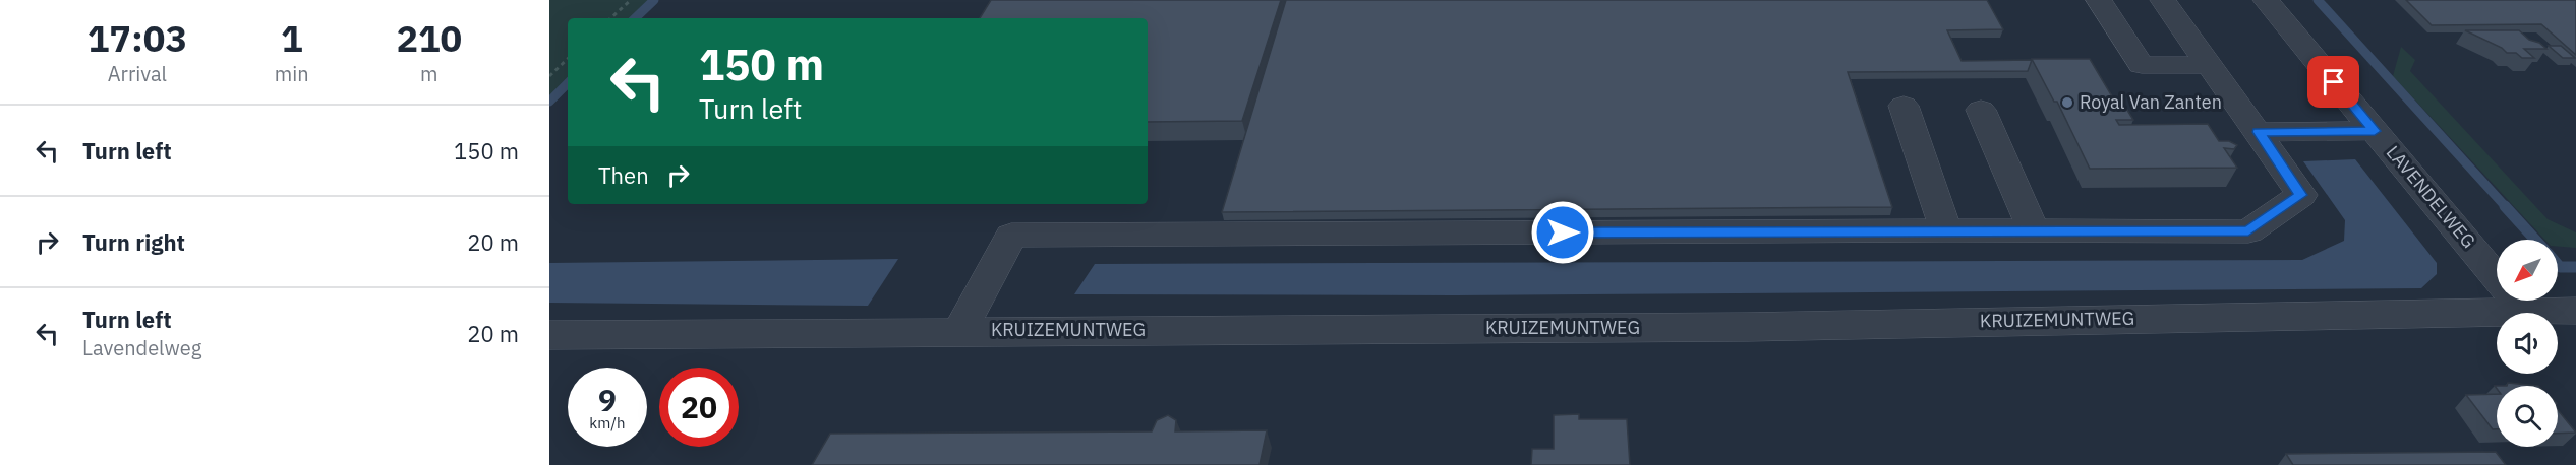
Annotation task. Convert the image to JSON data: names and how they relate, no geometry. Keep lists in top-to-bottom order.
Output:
{
  "streets": {
    "street": ["LAVENDELWEG", "KRUIZEMUNTWEG"]
  },
  "crossings": [
    ["LAVENDELWEG", "KRUIZEMUNTWEG"]
  ],
  "places": ["Royal Van Zanten"],
  "north": "bottom left",
  "page": {
    "eta": [
      "17:03",
      "Arrival",
      "1",
      "min",
      "210",
      "m"
    ],
    "turn": ["150 m", "Turn left"],
    "list": [
      {
        "name": "Turn left",
        "value": "150 m"
      },
      {
        "name": "Turn right",
        "value": "20 m"
      },
      {
        "name": "Turn left",
        "note": "Lavendelweg",
        "value": "20 m"
      }
    ],
    "then": "Then",
    "speed": "9 km/h",
    "limit": "20"
  }
}
